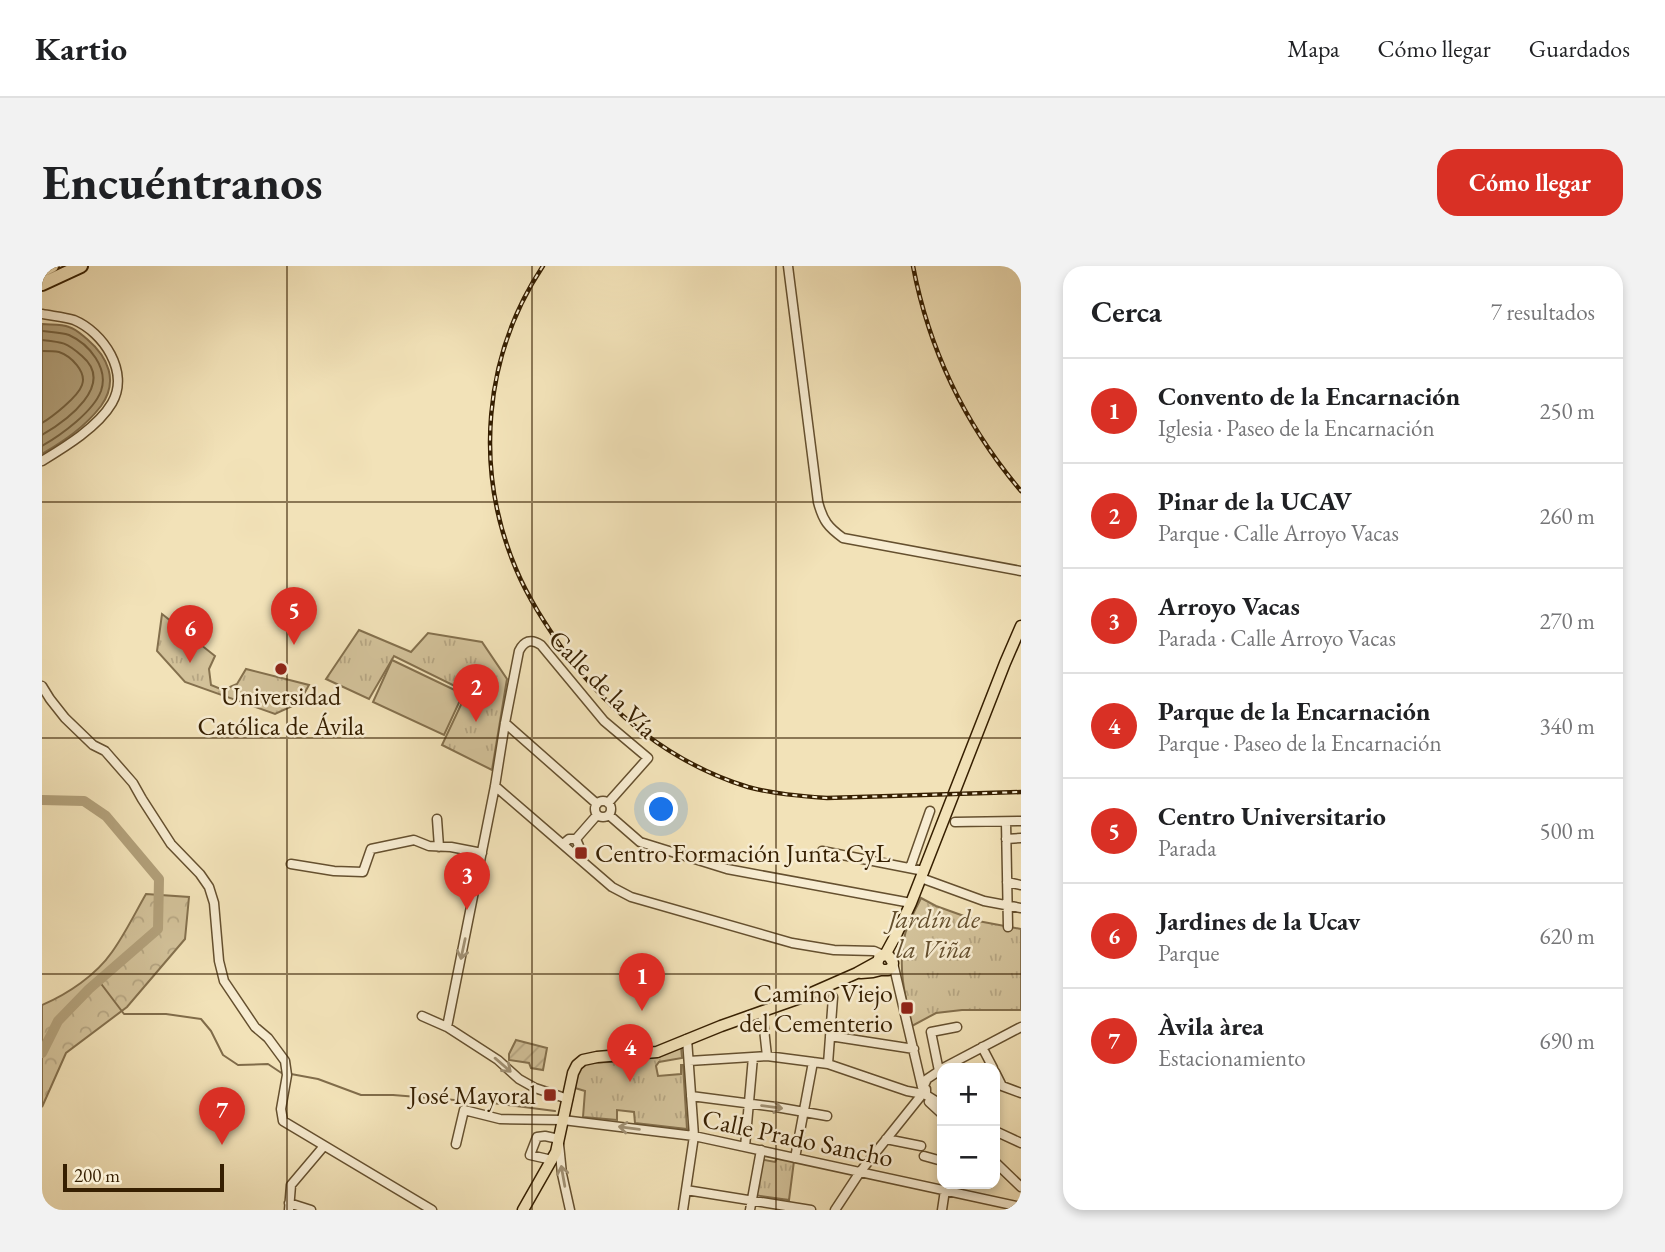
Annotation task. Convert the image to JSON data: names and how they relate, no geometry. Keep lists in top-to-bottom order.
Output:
{
  "streets": {
    "street": ["Calle de la Vía", "Calle Prado Sancho"]
  },
  "parks": ["Jardín de la Viña"],
  "places": {
    "other": ["Universidad Católica de Ávila"],
    "transit": ["Centro Formación Junta CyL", "Camino Viejo del Cementerio", "José Mayoral"]
  },
  "scale_bar": "200 m",
  "page": {
    "header": "Kartio",
    "nav": ["Mapa", "Cómo llegar", "Guardados"],
    "buttons": "Cómo llegar",
    "title": "Encuéntranos",
    "heading": ["Cerca", "7 resultados"],
    "list": [
      {
        "mark": "1",
        "name": "Convento de la Encarnación",
        "note": "Iglesia · Paseo de la Encarnación",
        "value": "250 m"
      },
      {
        "mark": "2",
        "name": "Pinar de la UCAV",
        "note": "Parque · Calle Arroyo Vacas",
        "value": "260 m"
      },
      {
        "mark": "3",
        "name": "Arroyo Vacas",
        "note": "Parada · Calle Arroyo Vacas",
        "value": "270 m"
      },
      {
        "mark": "4",
        "name": "Parque de la Encarnación",
        "note": "Parque · Paseo de la Encarnación",
        "value": "340 m"
      },
      {
        "mark": "5",
        "name": "Centro Universitario",
        "note": "Parada",
        "value": "500 m"
      },
      {
        "mark": "6",
        "name": "Jardines de la Ucav",
        "note": "Parque",
        "value": "620 m"
      },
      {
        "mark": "7",
        "name": "Àvila àrea",
        "note": "Estacionamiento",
        "value": "690 m"
      }
    ],
    "pins": [
      "5",
      "6",
      "2",
      "3",
      "1",
      "4",
      "7"
    ],
    "map_buttons": ["+", "−"],
    "scale": "200 m"
  }
}
